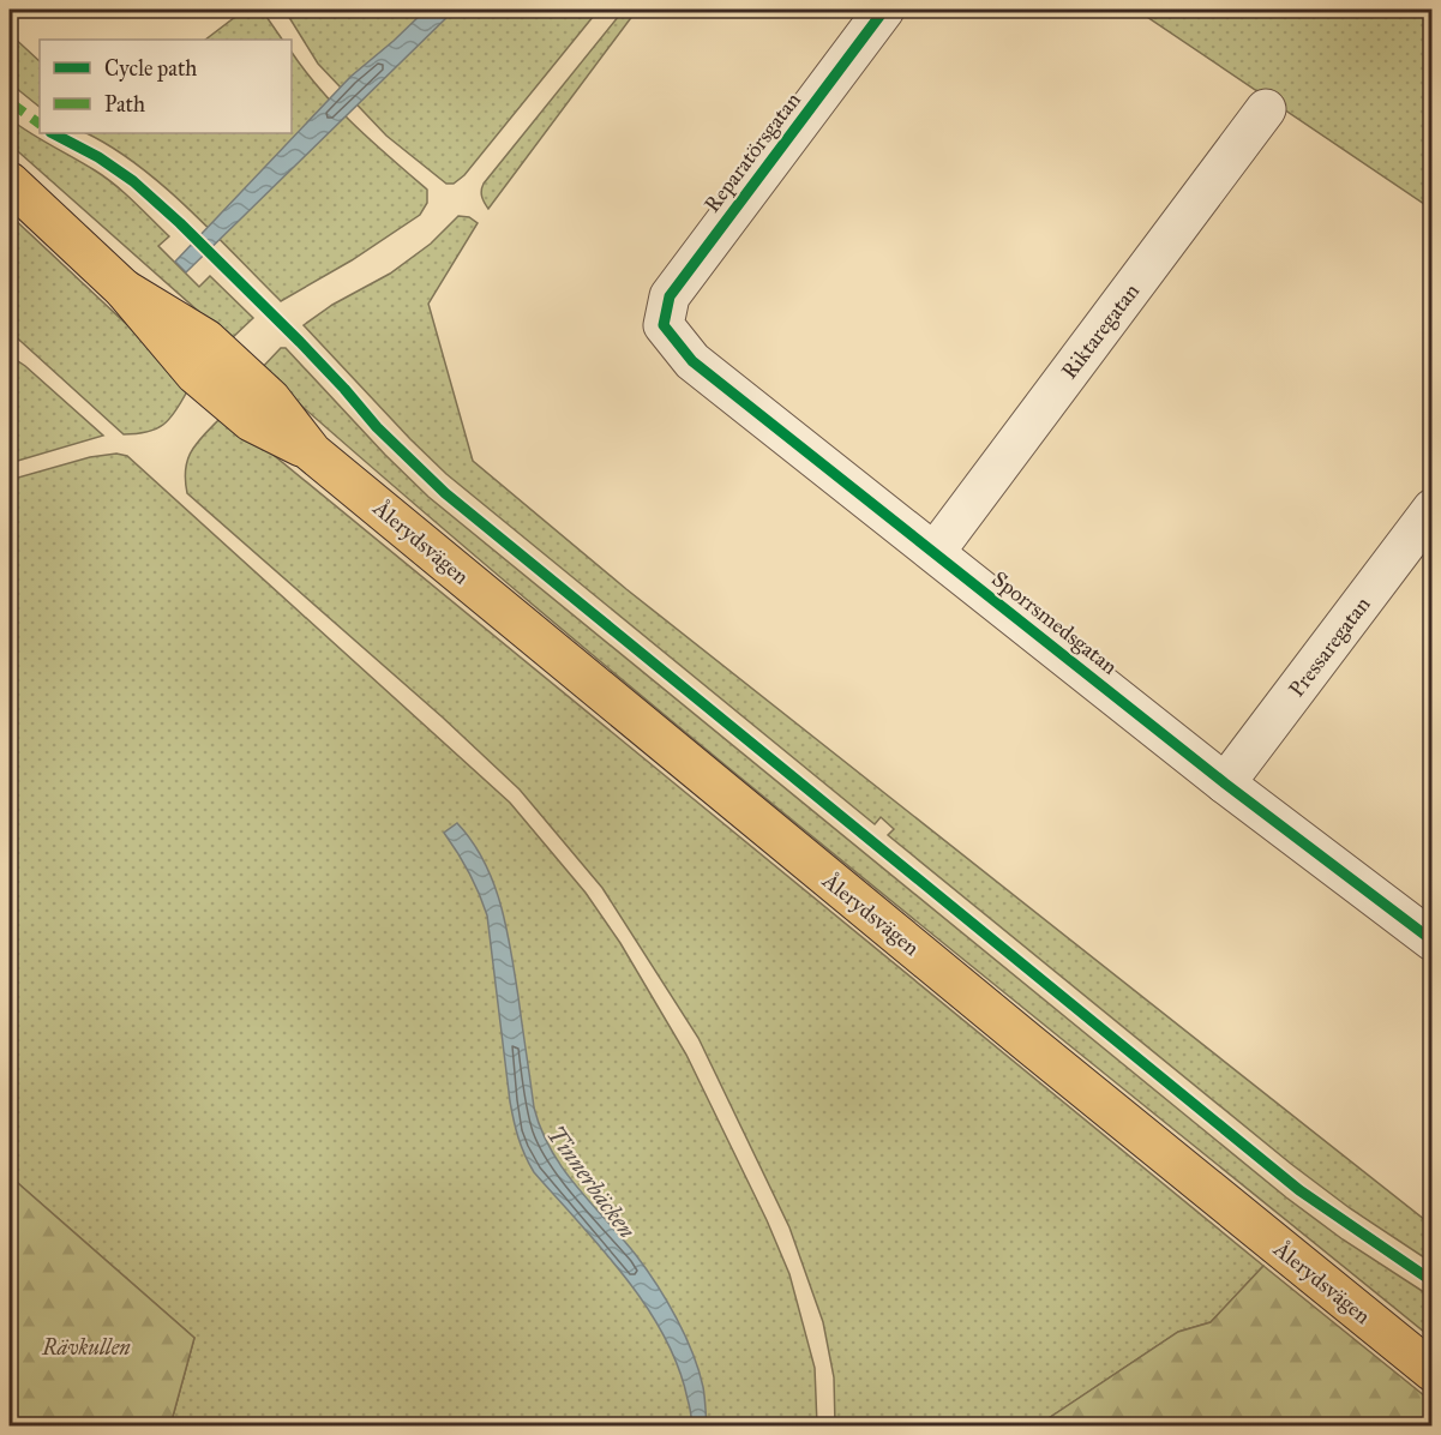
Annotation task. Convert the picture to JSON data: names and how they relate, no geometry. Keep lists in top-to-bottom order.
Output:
{
  "streets": {
    "main road": ["Ålerydsvägen"],
    "street": [
      "Reparatörsgatan",
      "Riktaregatan",
      "Sporrsmedsgatan",
      "Pressaregatan"
    ]
  },
  "crossings": [
    ["Reparatörsgatan", "Sporrsmedsgatan"],
    ["Riktaregatan", "Sporrsmedsgatan"],
    ["Sporrsmedsgatan", "Pressaregatan"]
  ],
  "water": ["Tinnerbäcken"],
  "parks": ["Rävkullen"],
  "legend": ["Cycle path", "Path"]
}
